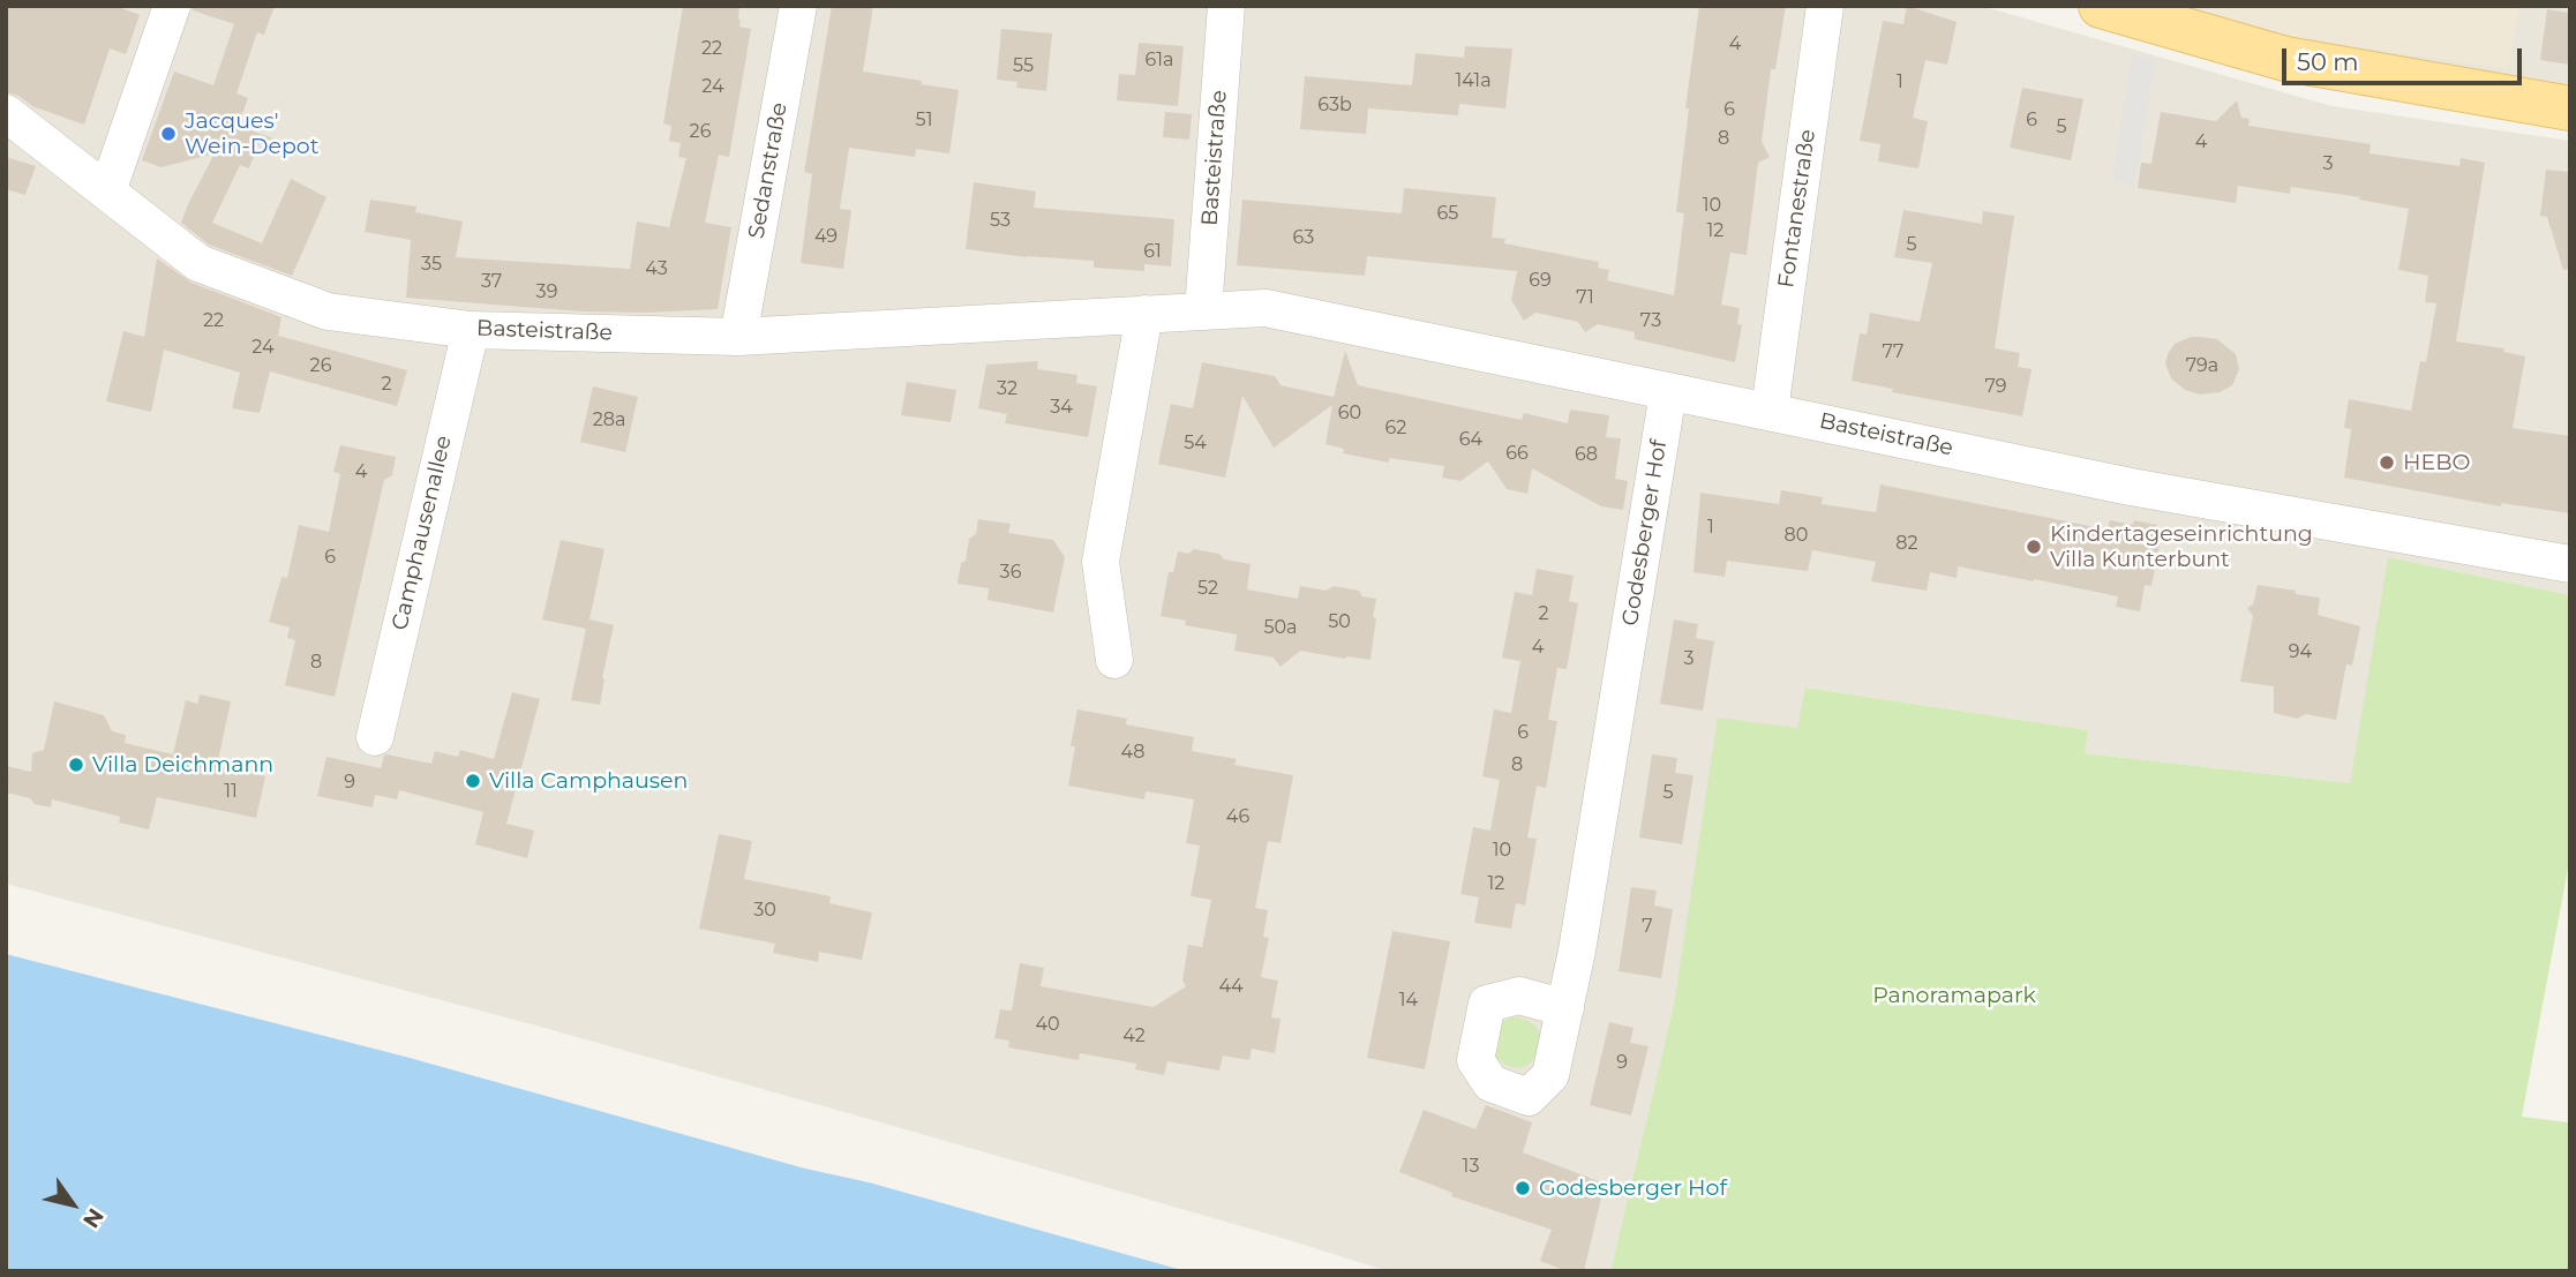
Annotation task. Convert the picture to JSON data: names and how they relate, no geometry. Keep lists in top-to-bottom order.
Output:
{
  "streets": {
    "street": [
      "Basteistraße",
      "Sedanstraße",
      "Fontanestraße",
      "Camphausenallee",
      "Godesberger Hof"
    ]
  },
  "crossings": [
    ["Basteistraße", "Sedanstraße"],
    ["Basteistraße", "Fontanestraße"],
    ["Basteistraße", "Camphausenallee"],
    ["Basteistraße", "Godesberger Hof"]
  ],
  "parks": ["Panoramapark"],
  "places": [
    "Jacques' Wein-Depot",
    "HEBO",
    "Kindertageseinrichtung Villa Kunterbunt",
    "Villa Deichmann",
    "Villa Camphausen",
    "Godesberger Hof"
  ],
  "house_numbers": [
    "4",
    "22",
    "61a",
    "55",
    "141a",
    "1",
    "24",
    "63b",
    "6",
    "51",
    "6",
    "5",
    "26",
    "8",
    "4",
    "3",
    "10",
    "65",
    "53",
    "12",
    "49",
    "63",
    "5",
    "61",
    "35",
    "43",
    "69",
    "37",
    "39",
    "71",
    "22",
    "73",
    "24",
    "77",
    "26",
    "79a",
    "2",
    "79",
    "32",
    "34",
    "60",
    "28a",
    "62",
    "64",
    "54",
    "66",
    "68",
    "4",
    "1",
    "80",
    "82",
    "6",
    "36",
    "52",
    "2",
    "50",
    "50a",
    "4",
    "94",
    "3",
    "8",
    "6",
    "48",
    "8",
    "9",
    "11",
    "5",
    "46",
    "10",
    "12",
    "30",
    "7",
    "44",
    "14",
    "40",
    "42",
    "9",
    "13"
  ],
  "scale_bar": "50 m",
  "north": "bottom right"
}
